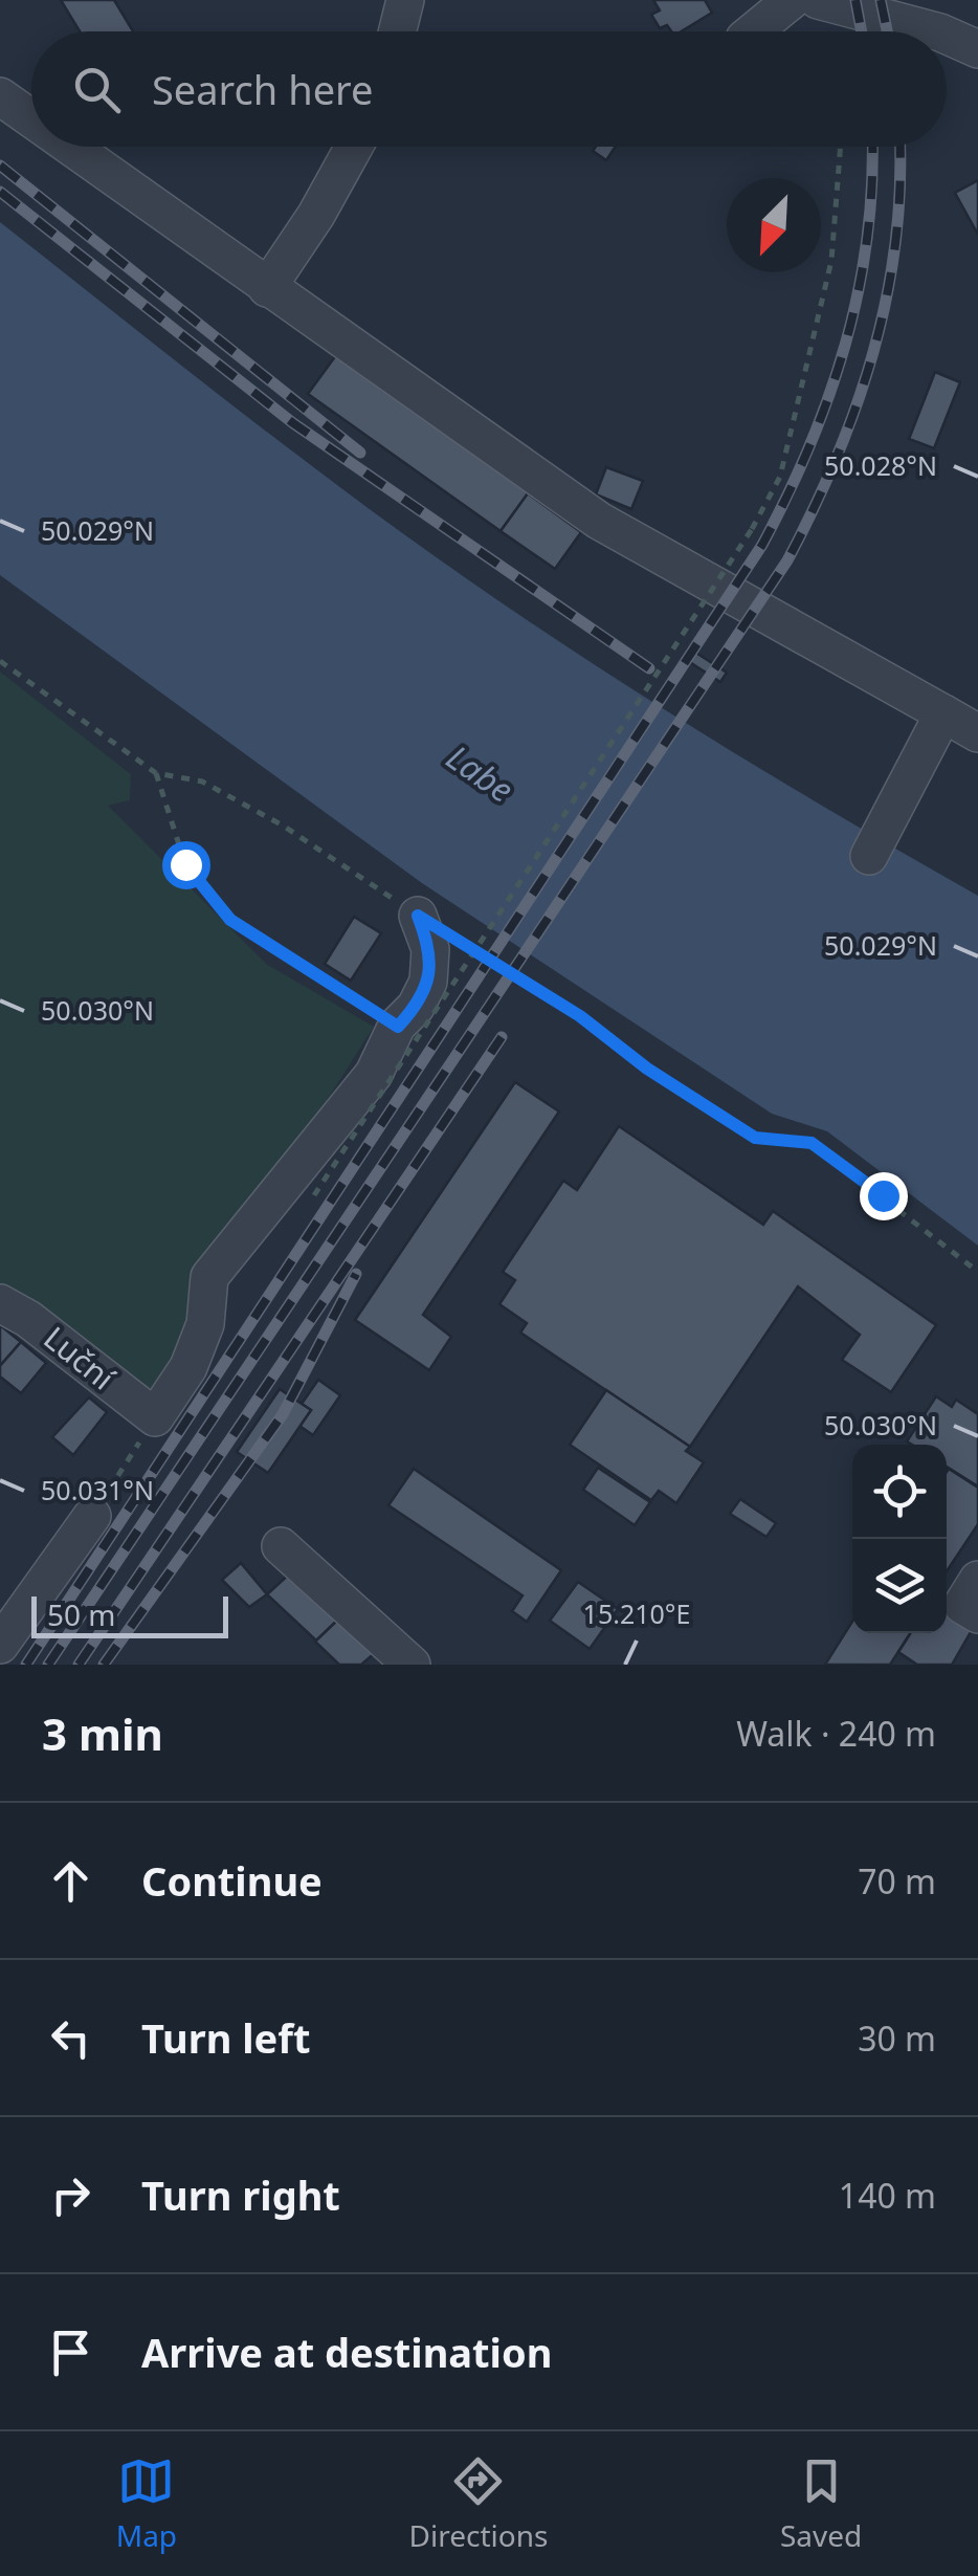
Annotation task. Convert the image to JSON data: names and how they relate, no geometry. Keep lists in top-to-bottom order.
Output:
{
  "streets": {
    "street": ["Luční"]
  },
  "water": ["Labe"],
  "scale_bar": "50 m",
  "north": "bottom left",
  "page": {
    "search": "Search here",
    "scale": "50 m",
    "heading": ["3 min", "Walk · 240 m"],
    "list": [
      ["Continue", "70 m"],
      ["Turn left", "30 m"],
      ["Turn right", "140 m"],
      "Arrive at destination"
    ],
    "nav": ["Map", "Directions", "Saved"]
  },
  "coordinates": [
    "50.028°N",
    "50.029°N",
    "50.030°N",
    "50.031°N",
    "15.210°E"
  ]
}
